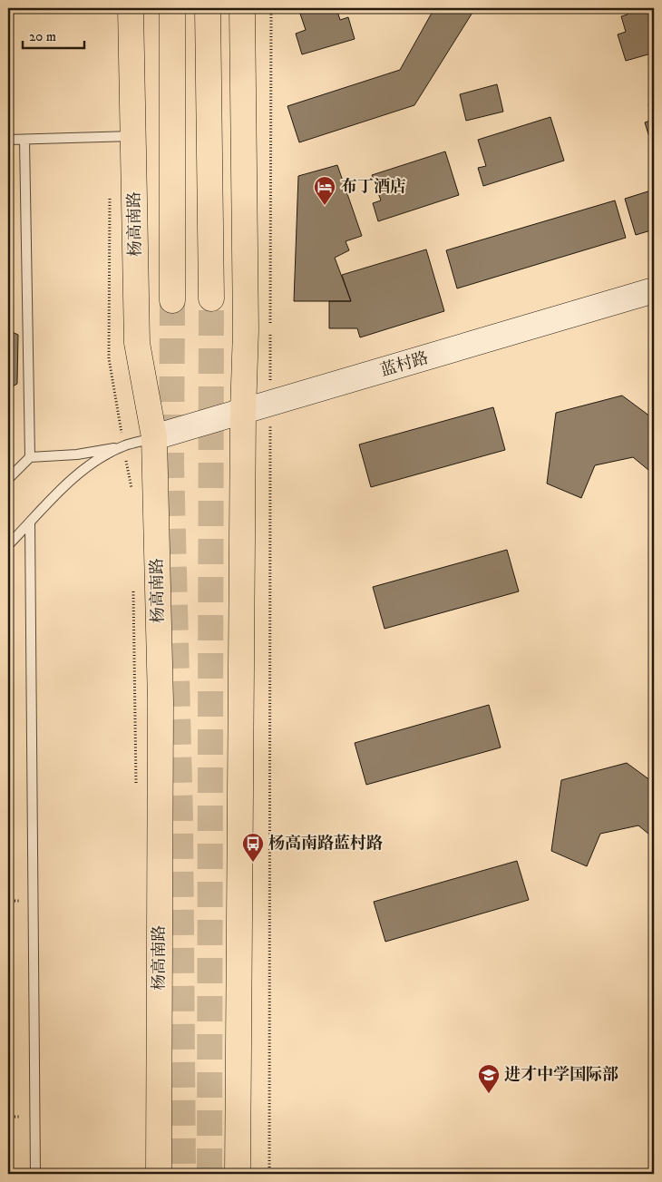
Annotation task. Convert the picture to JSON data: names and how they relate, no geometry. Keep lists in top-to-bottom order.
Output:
{
  "streets": {
    "main road": ["杨高南路"],
    "street": ["蓝村路"]
  },
  "crossings": [
    ["杨高南路", "蓝村路"]
  ],
  "places": {
    "hotel": ["布丁酒店"],
    "bus stop": ["杨高南路蓝村路"],
    "school or university": ["进才中学国际部"]
  },
  "scale_bar": "20 m"
}
